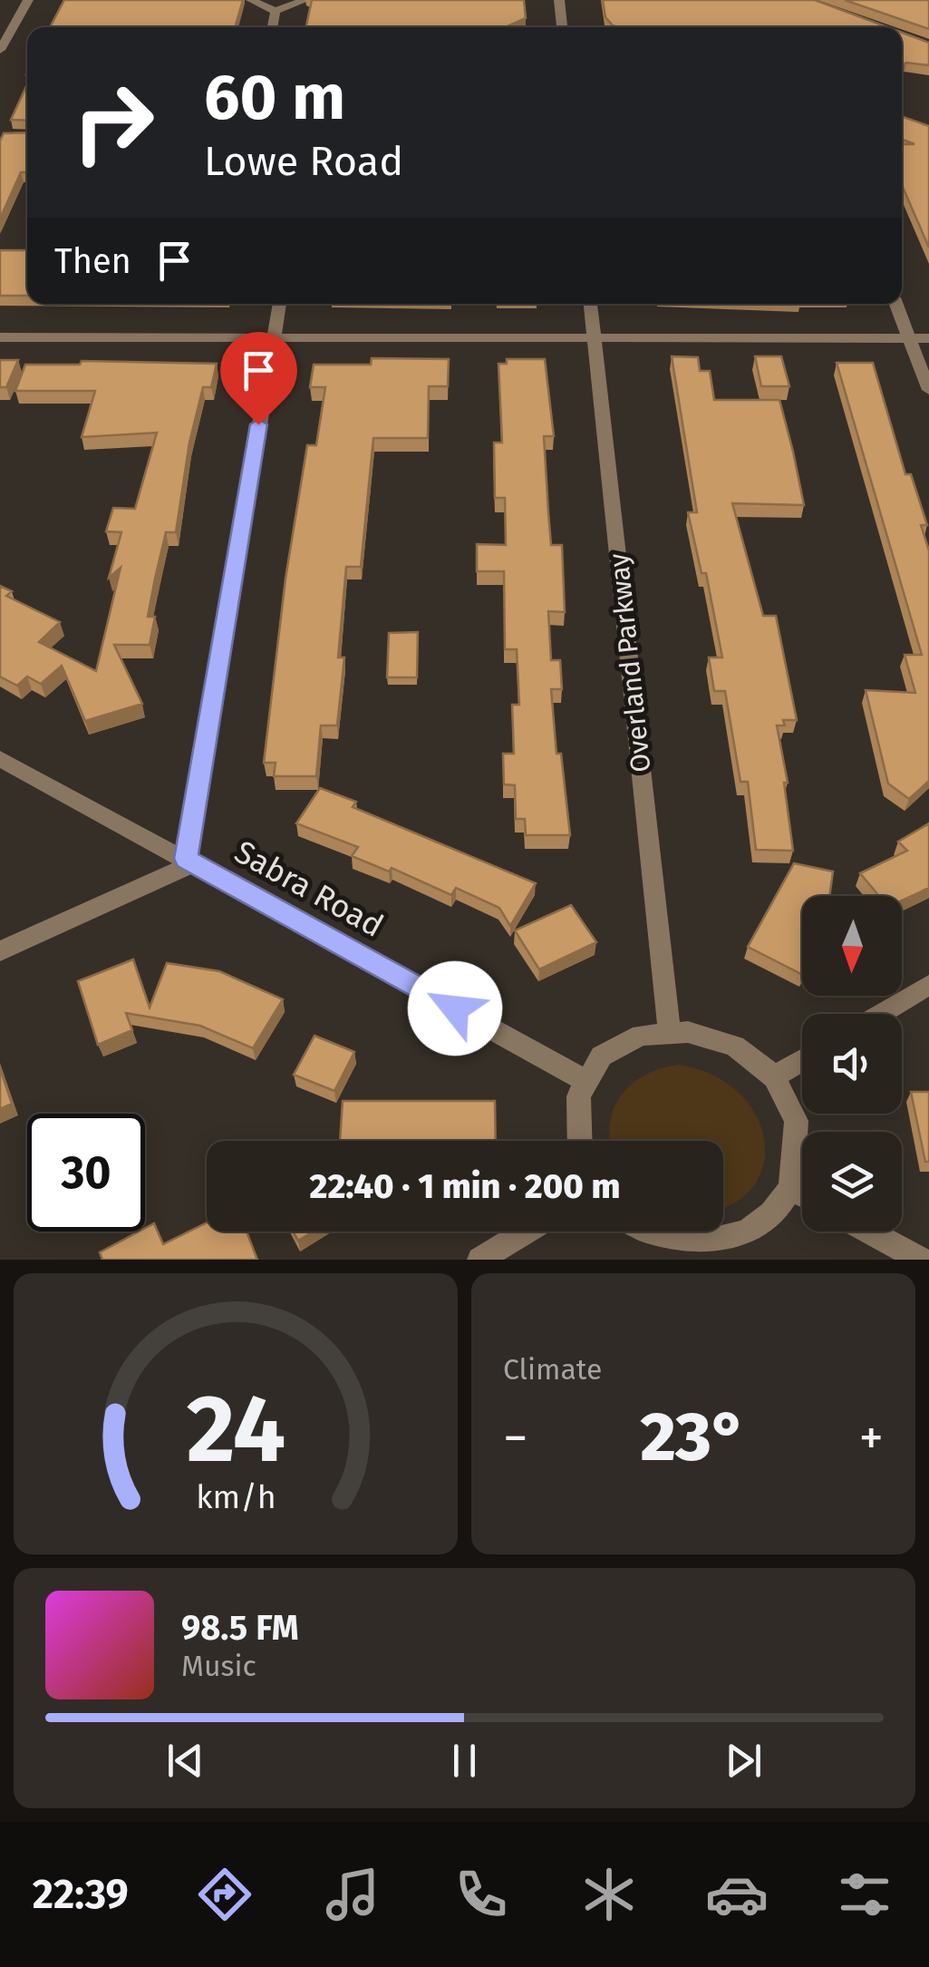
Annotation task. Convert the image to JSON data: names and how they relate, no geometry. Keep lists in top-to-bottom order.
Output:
{
  "streets": {
    "street": ["Overland Parkway", "Sabra Road"]
  },
  "north": "bottom",
  "page": {
    "turn": ["60 m", "Lowe Road"],
    "then": "Then",
    "limit": "30",
    "trip": "22:40 · 1 min · 200 m",
    "tile": "Climate",
    "heat": ["−", "23°", "+"],
    "song": ["98.5 FM", "Music"],
    "tabs": "22:39",
    "gauge": ["24", "km/h"]
  }
}
